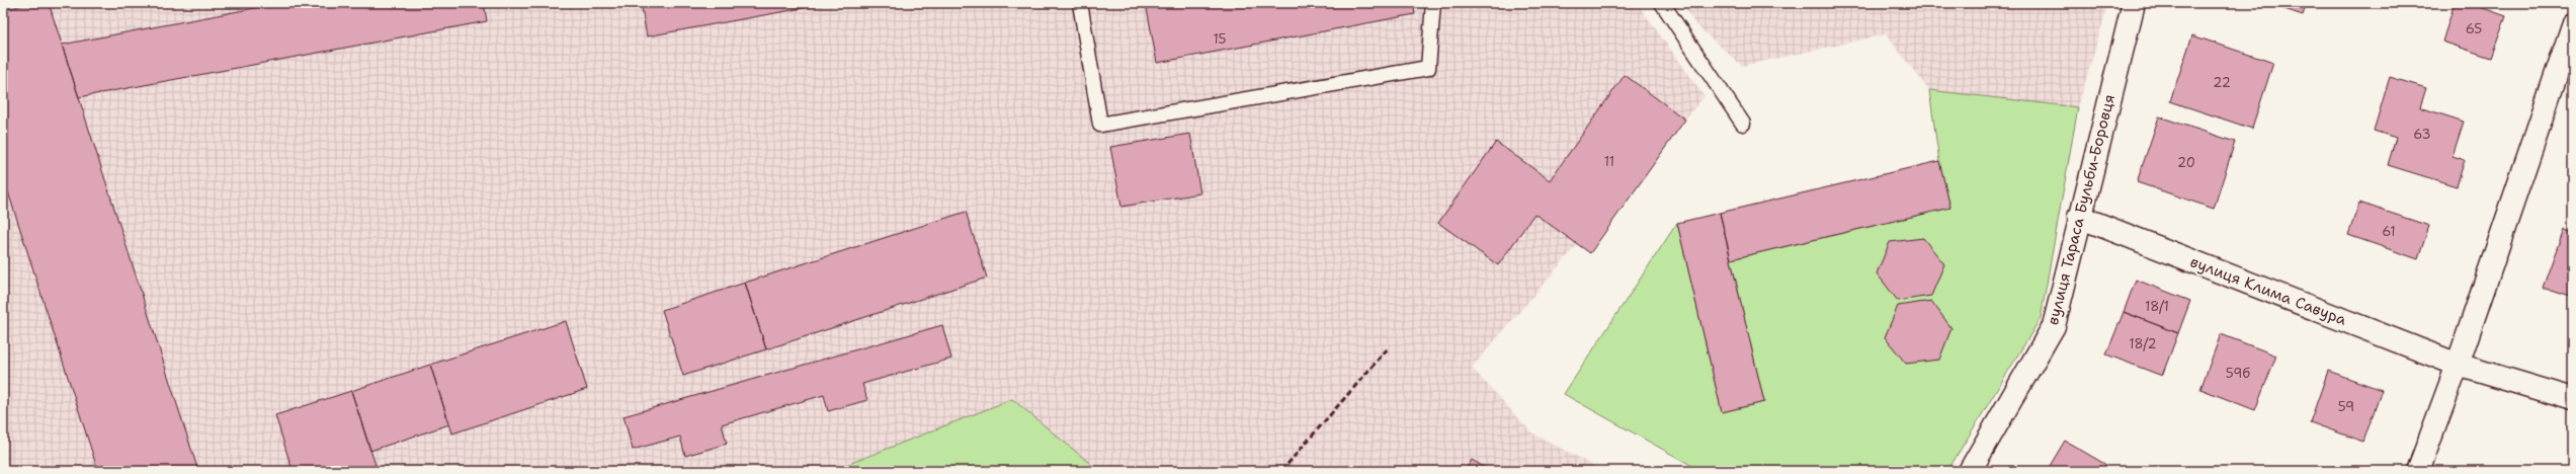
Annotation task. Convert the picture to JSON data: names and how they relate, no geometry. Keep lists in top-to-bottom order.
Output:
{
  "streets": {
    "street": ["вулиця Тараса Бульби-Боровця", "вулиця Клима Савура"]
  },
  "crossings": [
    ["вулиця Тараса Бульби-Боровця", "вулиця Клима Савура"]
  ],
  "house_numbers": [
    "65",
    "15",
    "22",
    "63",
    "11",
    "20",
    "61",
    "18/1",
    "18/2",
    "59б",
    "59"
  ]
}
